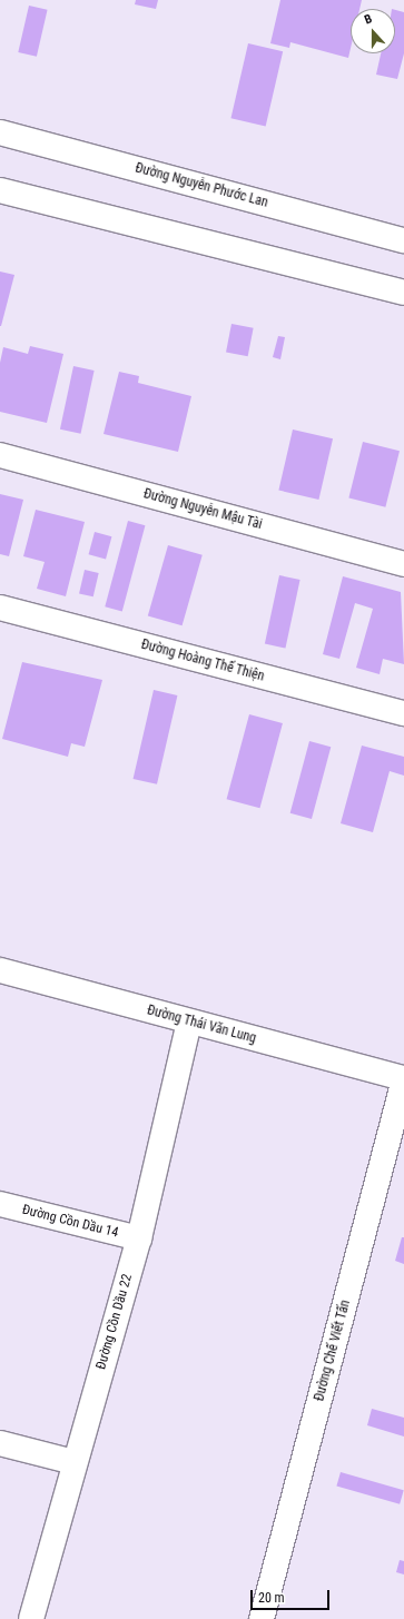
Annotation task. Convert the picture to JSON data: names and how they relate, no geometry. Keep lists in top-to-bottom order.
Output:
{
  "streets": {
    "street": [
      "Đường Nguyễn Phước Lan",
      "Đường Nguyễn Mậu Tài",
      "Đường Hoàng Thế Thiện",
      "Đường Thái Văn Lung",
      "Đường Cồn Dầu 14",
      "Đường Cồn Dầu 22",
      "Đường Chế Viết Tấn"
    ]
  },
  "crossings": [
    ["Đường Thái Văn Lung", "Đường Cồn Dầu 22"],
    ["Đường Cồn Dầu 14", "Đường Cồn Dầu 22"]
  ],
  "scale_bar": "20 m",
  "north": "top"
}
